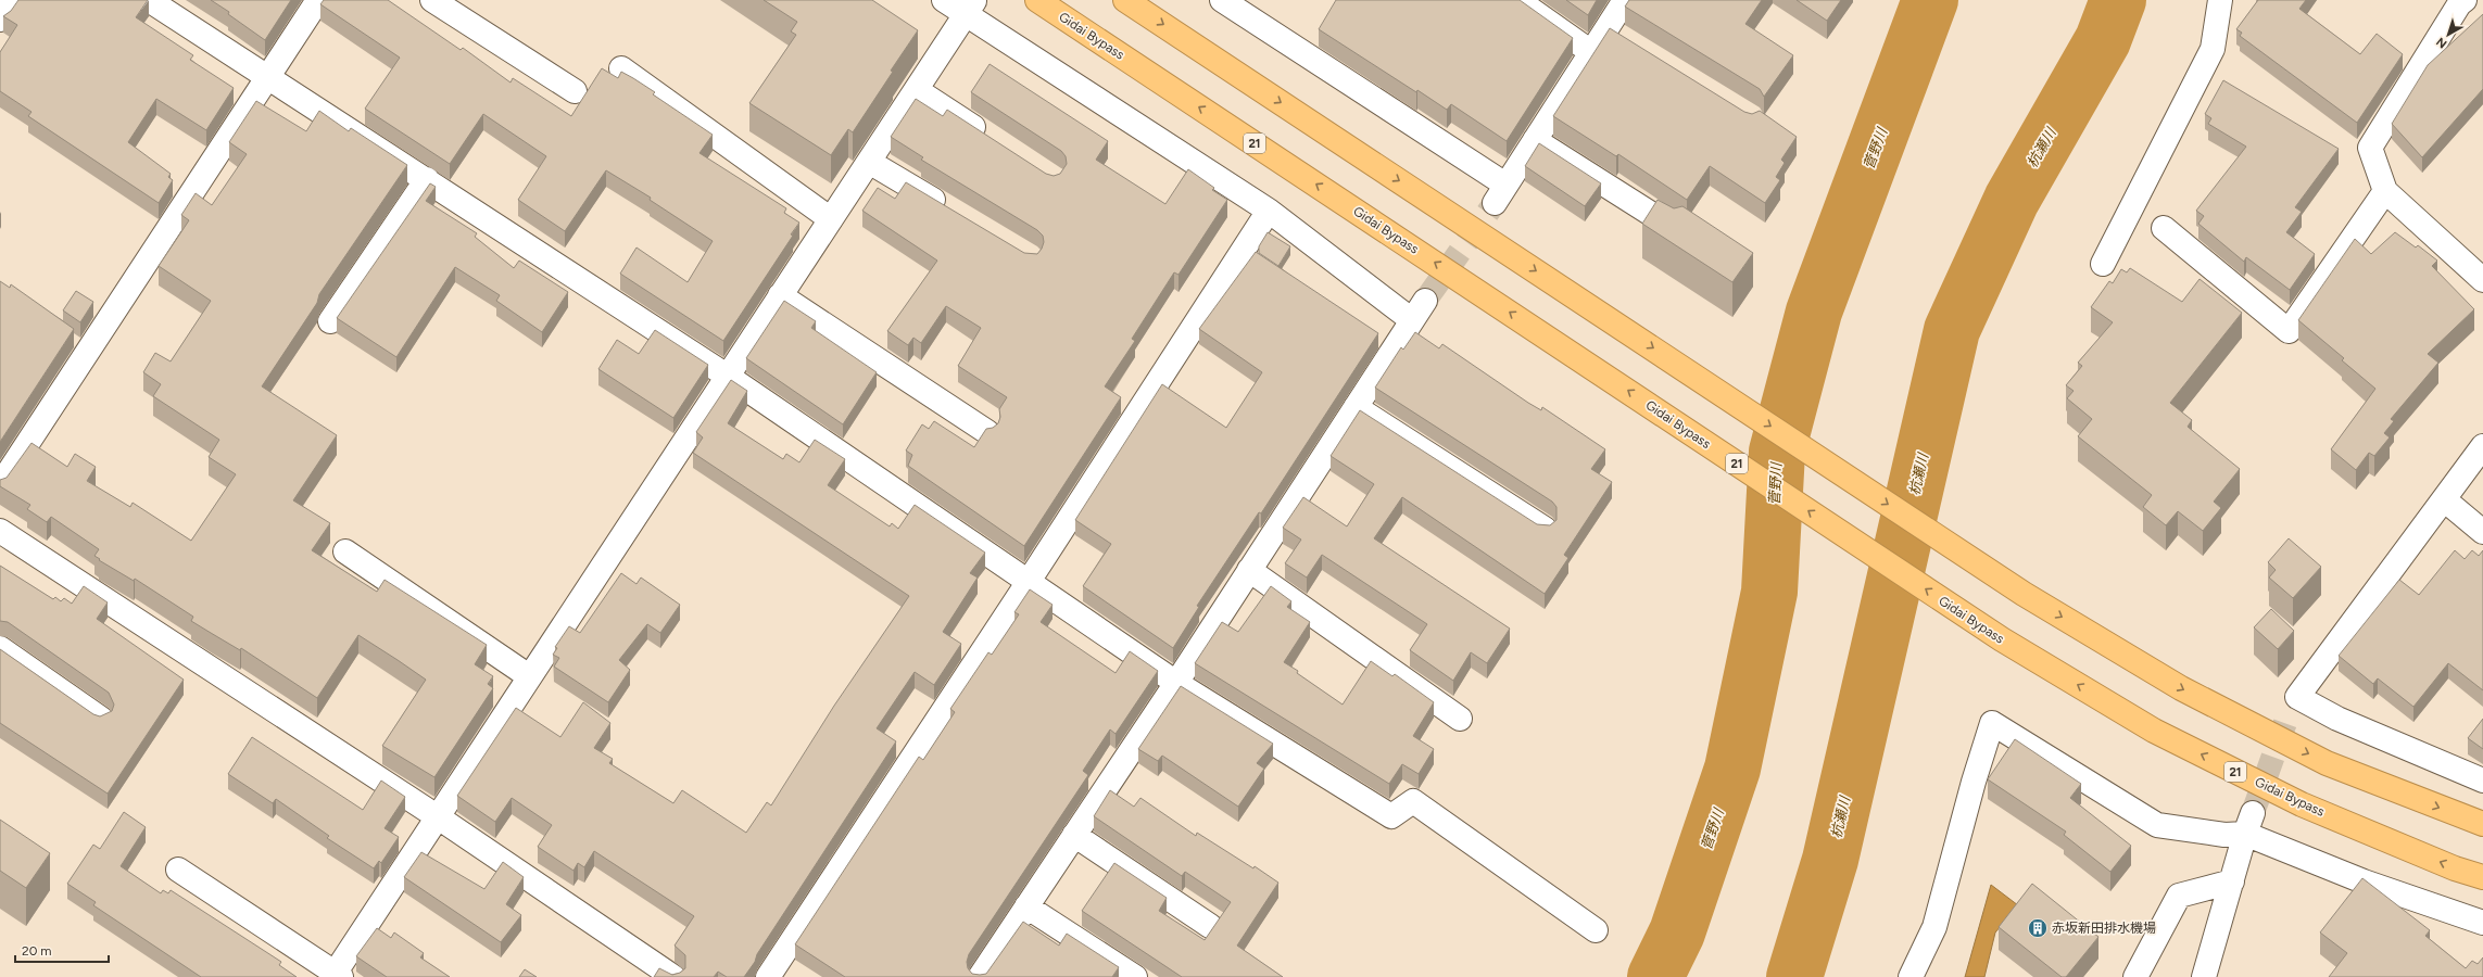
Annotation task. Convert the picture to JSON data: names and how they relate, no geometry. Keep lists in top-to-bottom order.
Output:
{
  "streets": {
    "highway": ["Gidai Bypass", "21"]
  },
  "water": ["杭瀬川", "菅野川"],
  "places": {
    "building": ["赤坂新田排水機場"]
  },
  "scale_bar": "20 m",
  "north": "bottom left"
}
